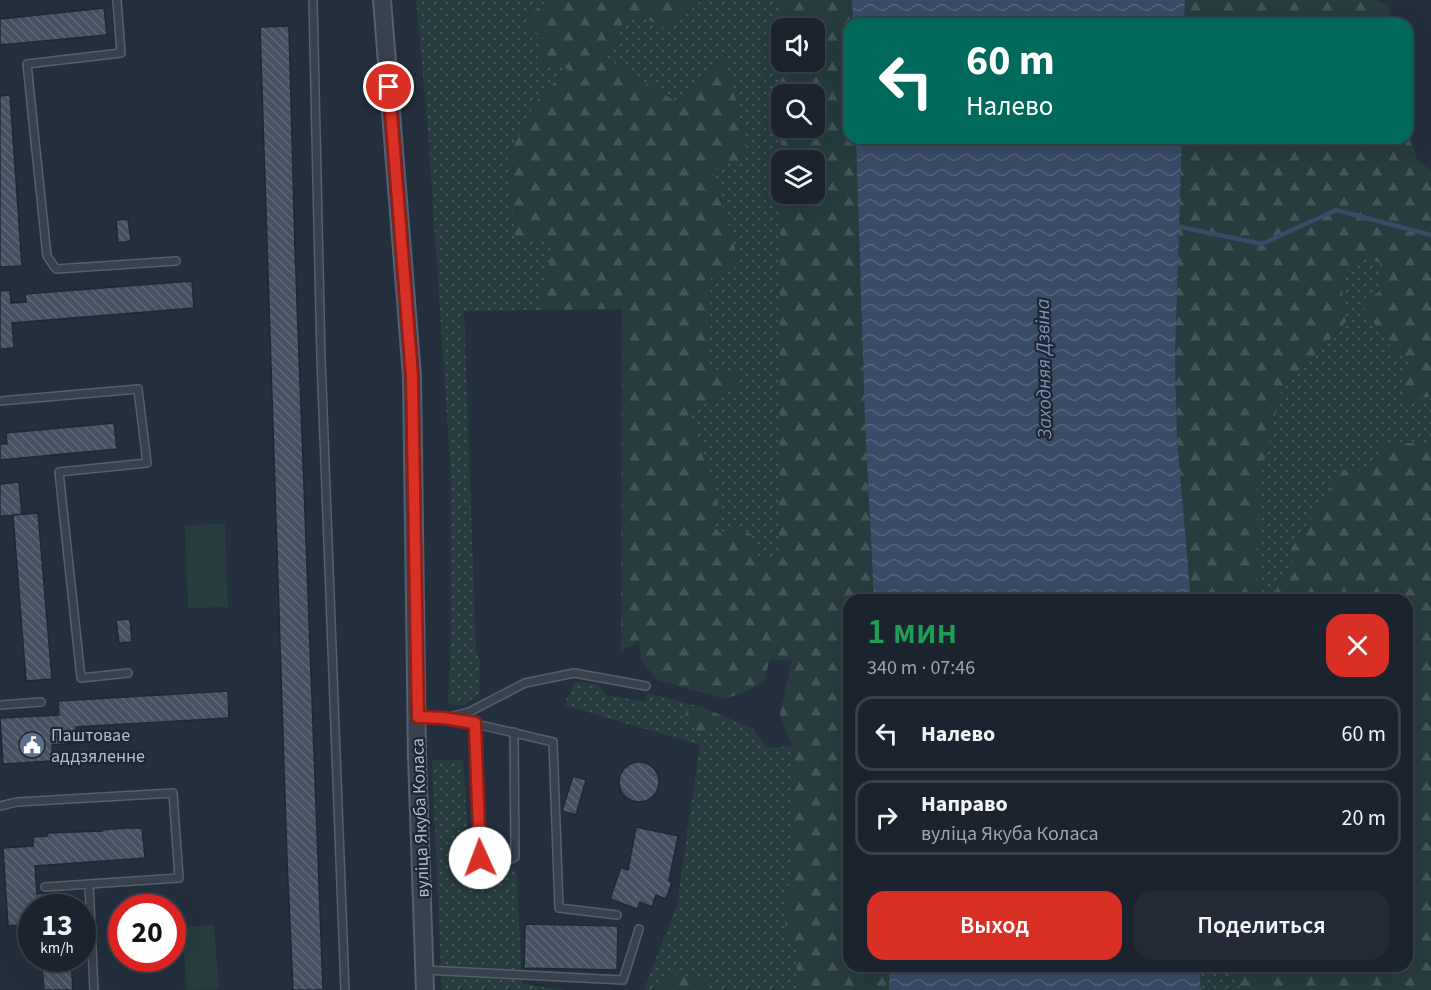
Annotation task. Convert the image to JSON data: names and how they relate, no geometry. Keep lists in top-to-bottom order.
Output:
{
  "streets": {
    "street": ["вуліца Якуба Коласа"]
  },
  "water": ["Заходняя Дзвіна"],
  "places": {
    "public building": ["Паштовае аддзяленне"]
  },
  "page": {
    "turn": ["60 m", "Налево"],
    "heading": ["1 мин", "340 m · 07:46"],
    "list": [
      {
        "name": "Налево",
        "value": "60 m"
      },
      {
        "name": "Направо",
        "note": "вуліца Якуба Коласа",
        "value": "20 m"
      }
    ],
    "buttons": ["Выход", "Поделиться"],
    "speed": "13 km/h",
    "limit": "20"
  }
}
